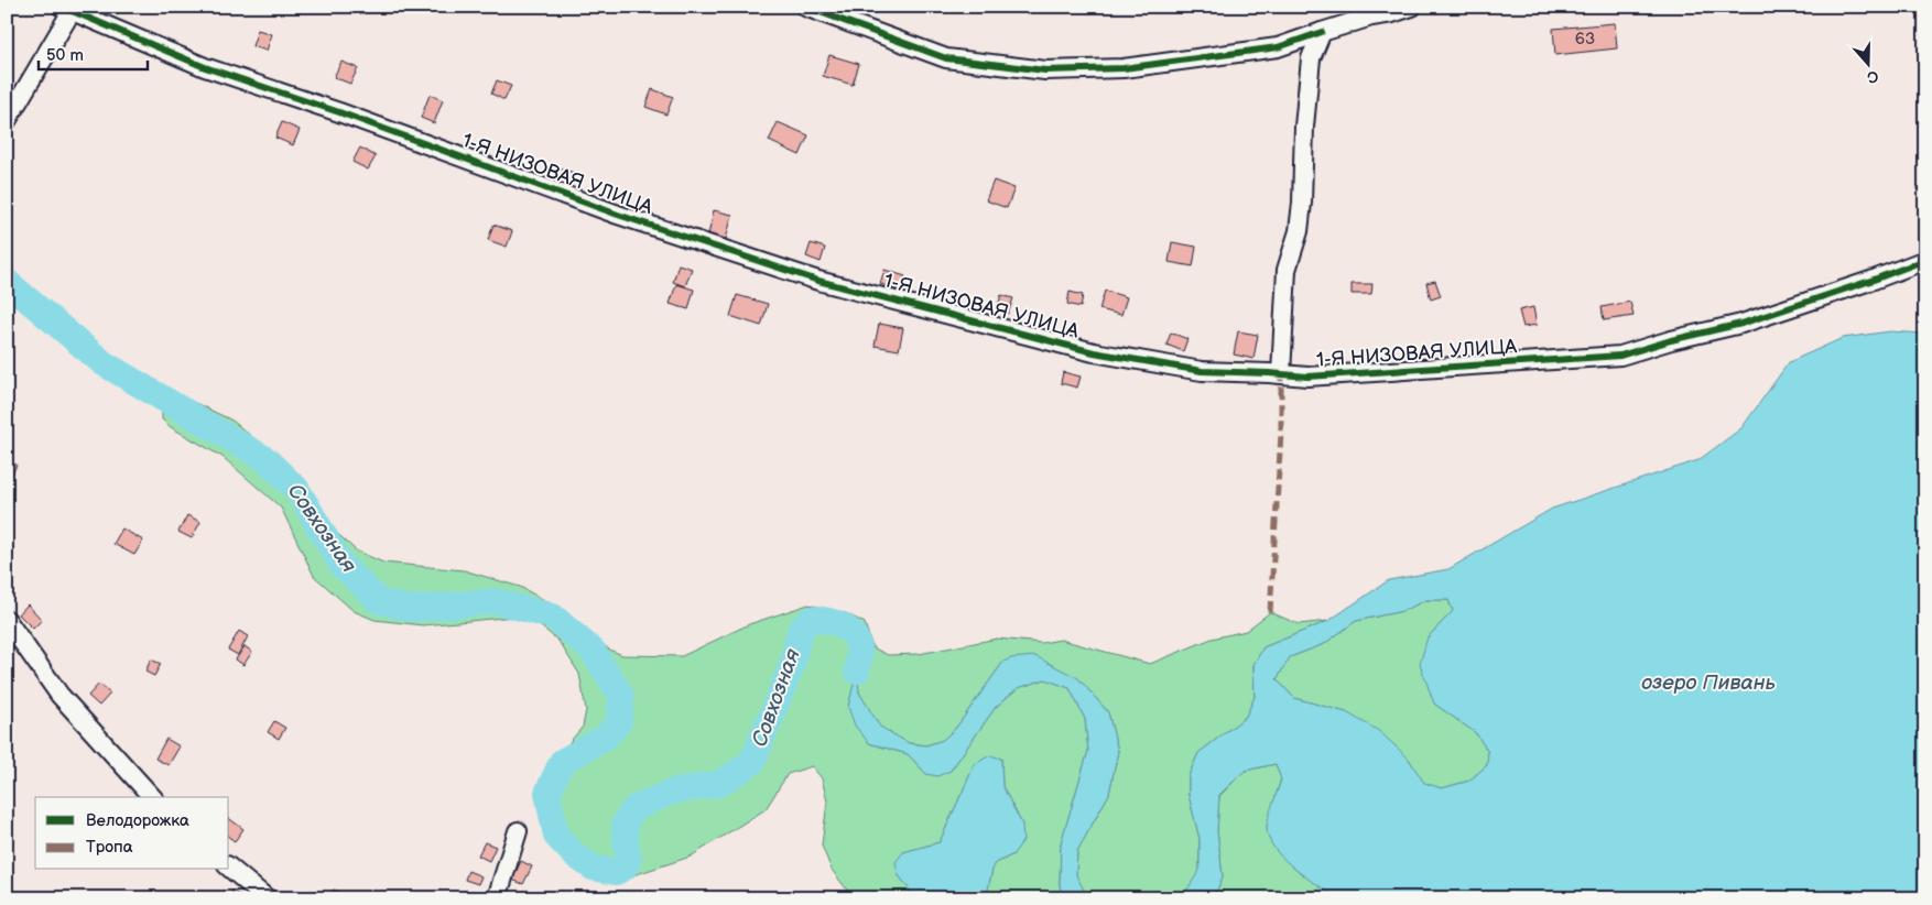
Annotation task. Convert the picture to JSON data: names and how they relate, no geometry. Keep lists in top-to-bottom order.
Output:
{
  "streets": {
    "street": ["1-Я НИЗОВАЯ УЛИЦА"]
  },
  "water": ["Совхозная", "озеро Пивань"],
  "house_numbers": ["63"],
  "legend": ["Велодорожка", "Тропа"],
  "scale_bar": "50 m",
  "north": "bottom"
}
